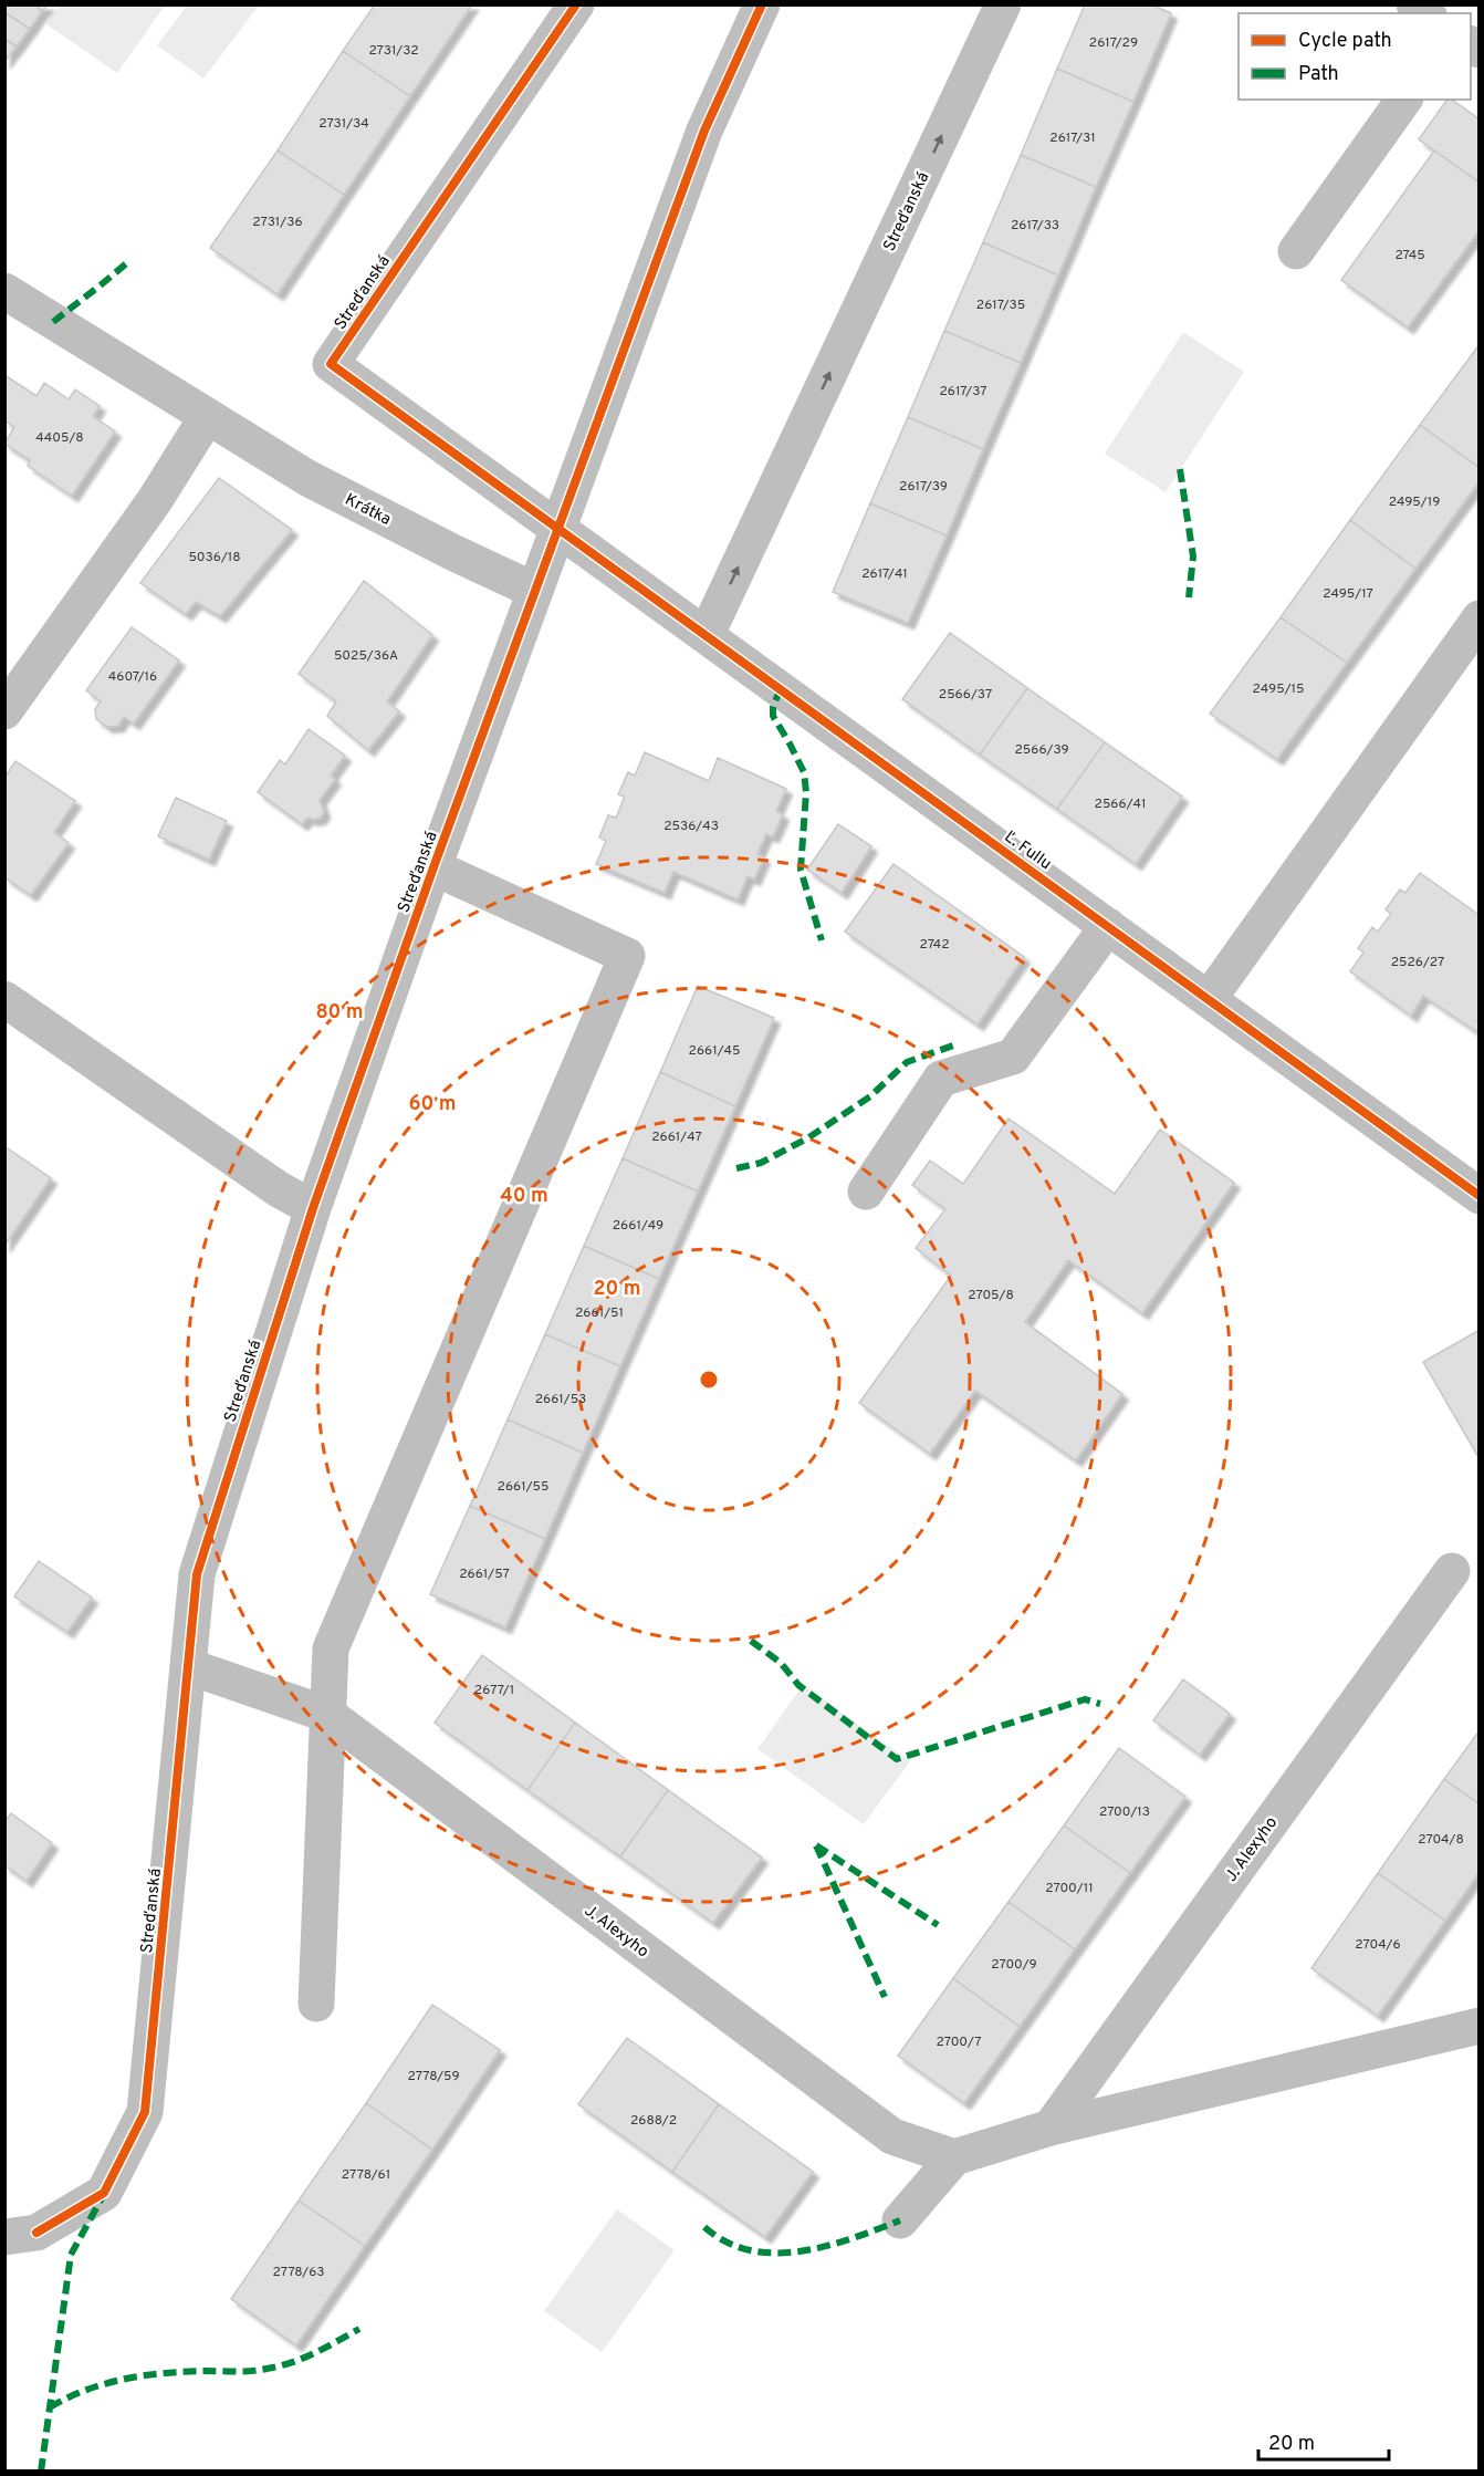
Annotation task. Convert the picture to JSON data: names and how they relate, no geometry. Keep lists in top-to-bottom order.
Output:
{
  "streets": {
    "street": [
      "Streďanská",
      "Krátka",
      "Ľ. Fullu",
      "J. Alexyho"
    ]
  },
  "crossings": [
    ["Streďanská", "Krátka"],
    ["Streďanská", "Ľ. Fullu"],
    ["Streďanská", "J. Alexyho"]
  ],
  "house_numbers": [
    "2617/29",
    "2731/32",
    "2731/34",
    "2617/31",
    "2731/36",
    "2617/33",
    "2745",
    "2617/35",
    "2617/37",
    "4405/8",
    "2617/39",
    "2495/19",
    "5036/18",
    "2617/41",
    "2495/17",
    "5025/36A",
    "4607/16",
    "2495/15",
    "2566/37",
    "2566/39",
    "2566/41",
    "2536/43",
    "2742",
    "2526/27",
    "2661/45",
    "2661/47",
    "2661/49",
    "2705/8",
    "2661/51",
    "2661/53",
    "2661/55",
    "2661/57",
    "2677/1",
    "2700/13",
    "2704/8",
    "2700/11",
    "2704/6",
    "2700/9",
    "2700/7",
    "2778/59",
    "2688/2",
    "2778/61",
    "2778/63"
  ],
  "legend": ["Cycle path", "Path"],
  "scale_bar": "20 m",
  "rings": [
    "80 m",
    "60 m",
    "40 m",
    "20 m"
  ]
}
